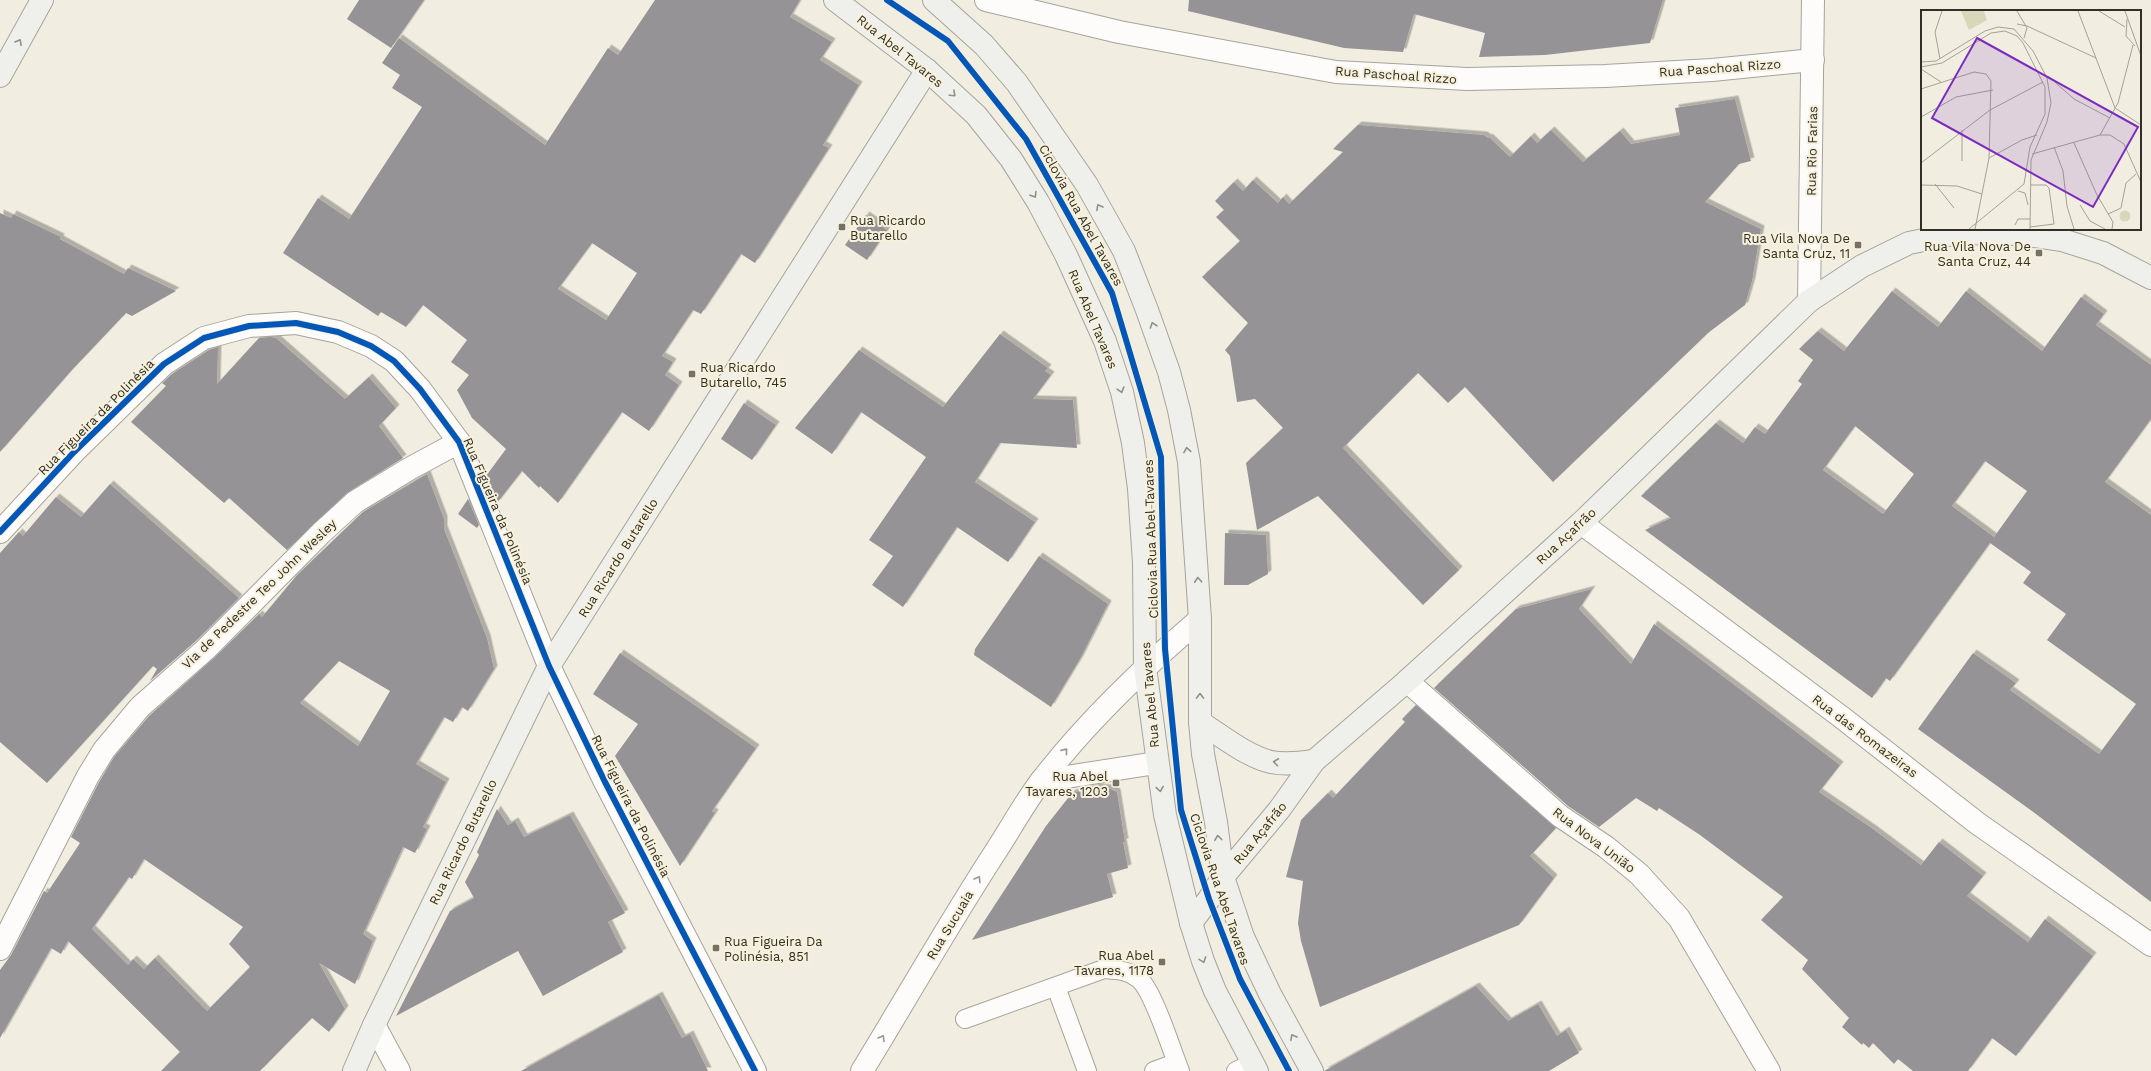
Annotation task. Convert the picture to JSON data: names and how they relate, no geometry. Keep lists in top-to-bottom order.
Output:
{
  "streets": {
    "street": [
      "Rua Abel Tavares",
      "Rua Paschoal Rizzo",
      "Rua Rio Farias",
      "Rua Figueira da Polinésia",
      "Rua Açafrão",
      "Rua Ricardo Butarello",
      "Via de Pedestre Teo John Wesley",
      "Rua das Romazeiras",
      "Rua Nova União",
      "Rua Sucuaia"
    ],
    "cycle path": ["Ciclovia Rua Abel Tavares"]
  },
  "crossings": [
    ["Rua Abel Tavares", "Rua Açafrão"],
    ["Rua Abel Tavares", "Rua Ricardo Butarello"],
    ["Rua Abel Tavares", "Rua Sucuaia"],
    ["Rua Paschoal Rizzo", "Rua Rio Farias"],
    ["Rua Rio Farias", "Rua Açafrão"],
    ["Rua Figueira da Polinésia", "Rua Ricardo Butarello"],
    ["Rua Figueira da Polinésia", "Via de Pedestre Teo John Wesley"],
    ["Rua Açafrão", "Rua das Romazeiras"],
    ["Rua Açafrão", "Rua Nova União"]
  ],
  "one_way": ["Rua Sucuaia"],
  "places": {
    "transit": [
      "Rua Ricardo Butarello",
      "Rua Vila Nova De Santa Cruz, 11",
      "Rua Vila Nova De Santa Cruz, 44",
      "Rua Ricardo Butarello, 745",
      "Rua Abel Tavares, 1203",
      "Rua Figueira Da Polinésia, 851",
      "Rua Abel Tavares, 1178"
    ]
  }
}
